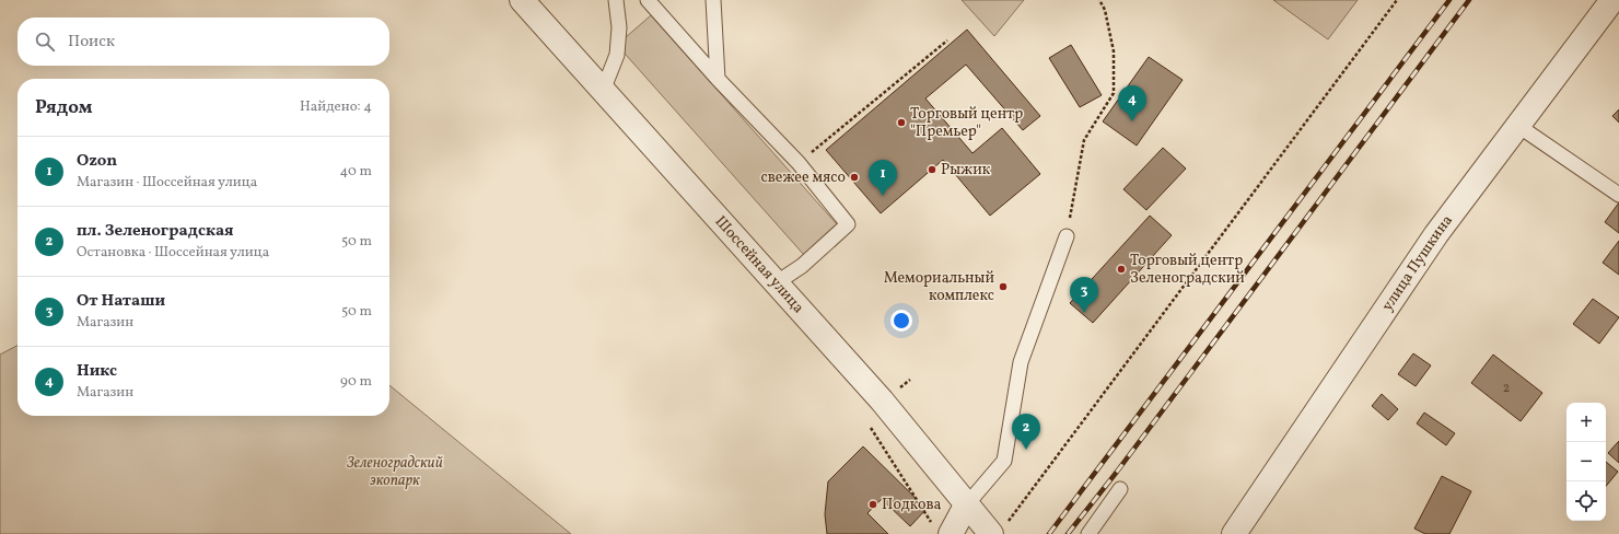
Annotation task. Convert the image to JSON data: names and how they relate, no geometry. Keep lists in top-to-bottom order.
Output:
{
  "streets": {
    "street": ["улица Пушкина", "Шоссейная улица"]
  },
  "parks": ["Зеленоградский экопарк"],
  "places": [
    "Торговый центр \"Премьер\"",
    "Рыжик",
    "свежее мясо",
    "Торговый центр Зеленоградский",
    "Мемориальный комплекс",
    "Подкова"
  ],
  "house_numbers": ["2"],
  "page": {
    "search": "Поиск",
    "heading": ["Рядом", "Найдено: 4"],
    "pins": [
      "4",
      "1",
      "3",
      "2"
    ],
    "list": [
      {
        "mark": "1",
        "name": "Ozon",
        "note": "Магазин · Шоссейная улица",
        "value": "40 m"
      },
      {
        "mark": "2",
        "name": "пл. Зеленоградская",
        "note": "Остановка · Шоссейная улица",
        "value": "50 m"
      },
      {
        "mark": "3",
        "name": "От Наташи",
        "note": "Магазин",
        "value": "50 m"
      },
      {
        "mark": "4",
        "name": "Никс",
        "note": "Магазин",
        "value": "90 m"
      }
    ],
    "map_buttons": ["+", "−"]
  }
}
